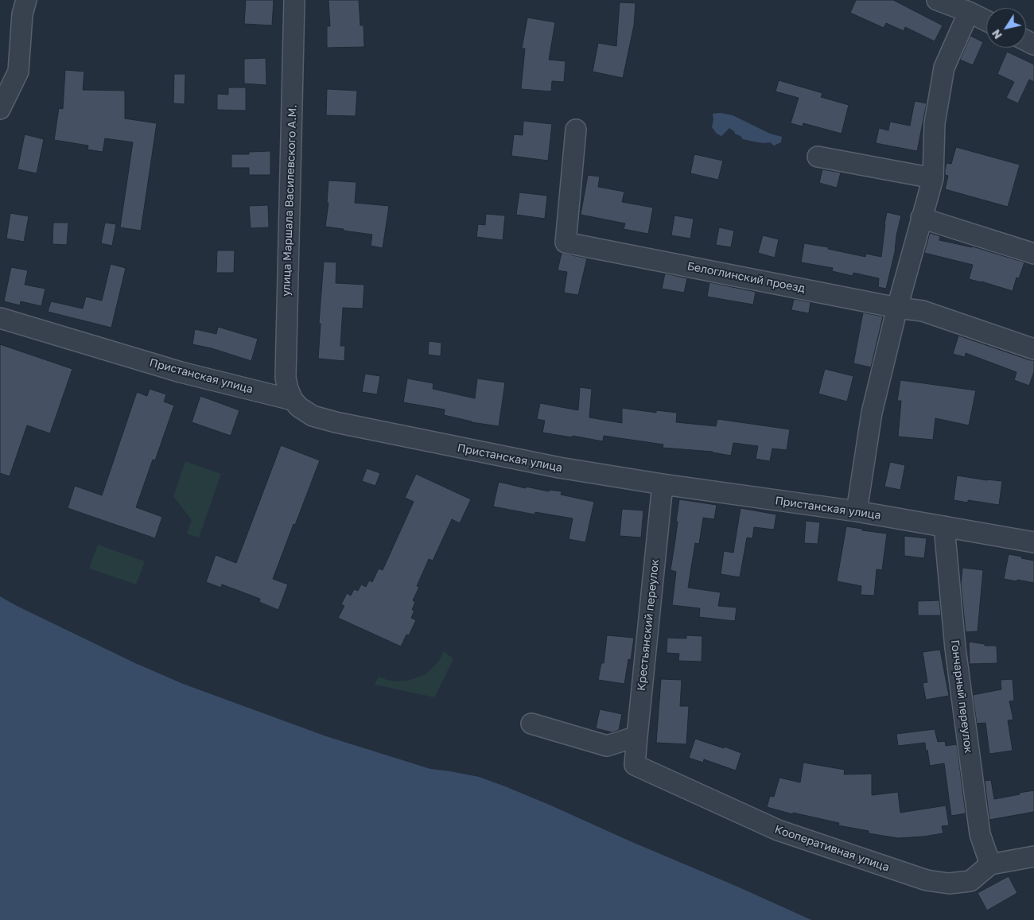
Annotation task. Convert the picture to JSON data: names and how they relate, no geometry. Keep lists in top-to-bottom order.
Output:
{
  "streets": {
    "street": [
      "улица Маршала Василевского А.М.",
      "Белоглинский проезд",
      "Пристанская улица",
      "Крестьянский переулок",
      "Гончарный переулок",
      "Кооперативная улица"
    ]
  },
  "crossings": [
    ["улица Маршала Василевского А.М.", "Пристанская улица"],
    ["Пристанская улица", "Крестьянский переулок"],
    ["Пристанская улица", "Гончарный переулок"],
    ["Крестьянский переулок", "Кооперативная улица"],
    ["Гончарный переулок", "Кооперативная улица"]
  ],
  "north": "bottom left"
}
